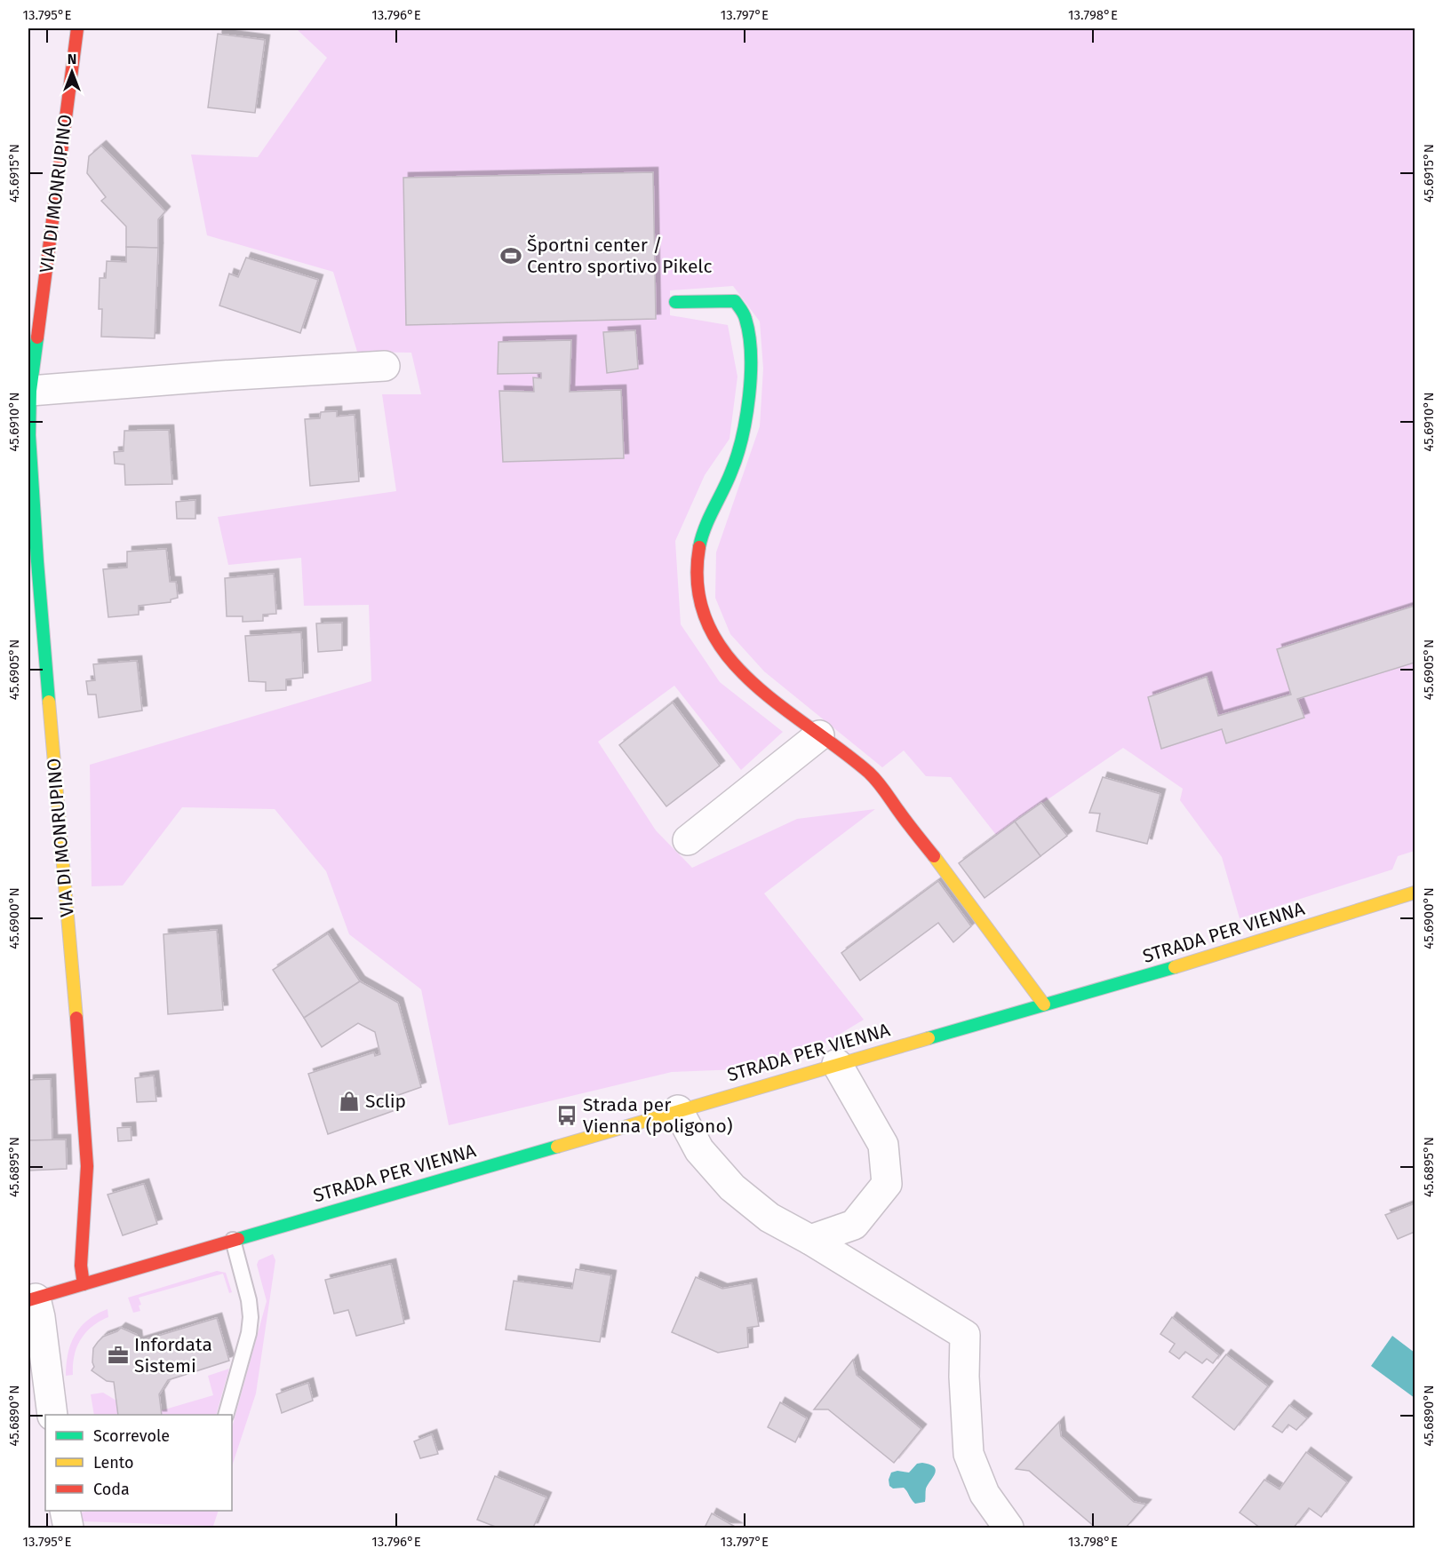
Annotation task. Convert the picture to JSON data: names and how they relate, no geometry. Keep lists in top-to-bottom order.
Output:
{
  "streets": {
    "main road": ["VIA DI MONRUPINO", "STRADA PER VIENNA"]
  },
  "crossings": [
    ["VIA DI MONRUPINO", "STRADA PER VIENNA"]
  ],
  "places": {
    "sports": ["Športni center / Centro sportivo Pikelc"],
    "shop": ["Sclip"],
    "bus stop": ["Strada per Vienna (poligono)"],
    "office": ["Infordata Sistemi"]
  },
  "legend": ["Scorrevole", "Lento", "Coda"],
  "north": "top",
  "coordinates": [
    "13.795°E",
    "13.796°E",
    "13.797°E",
    "13.798°E",
    "45.6915°N",
    "45.6910°N",
    "45.6905°N",
    "45.6900°N",
    "45.6895°N",
    "45.6890°N"
  ]
}
